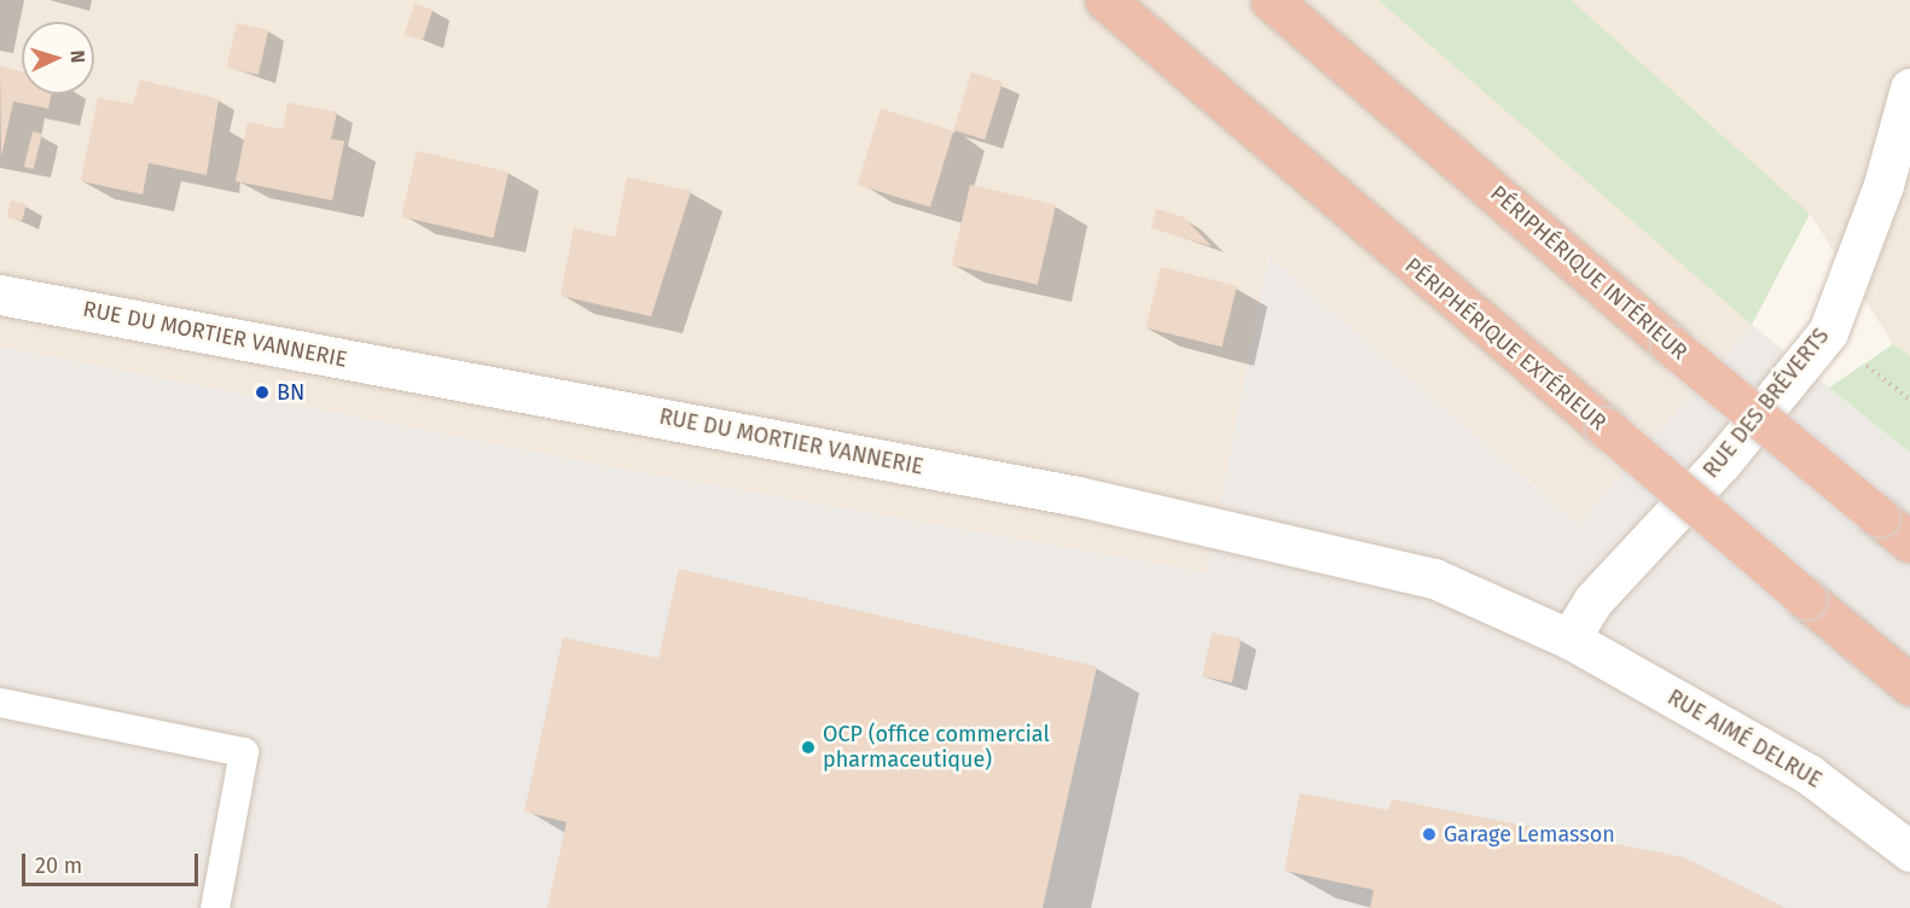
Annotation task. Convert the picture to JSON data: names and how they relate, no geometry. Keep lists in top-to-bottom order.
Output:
{
  "streets": {
    "highway": ["PÉRIPHÉRIQUE INTÉRIEUR", "PÉRIPHÉRIQUE EXTÉRIEUR"],
    "street": ["RUE DU MORTIER VANNERIE", "RUE DES BRÉVERTS", "RUE AIMÉ DELRUE"]
  },
  "crossings": [
    ["RUE DU MORTIER VANNERIE", "RUE DES BRÉVERTS"],
    ["RUE DU MORTIER VANNERIE", "RUE AIMÉ DELRUE"],
    ["RUE DES BRÉVERTS", "RUE AIMÉ DELRUE"]
  ],
  "places": ["BN", "OCP (office commercial pharmaceutique)", "Garage Lemasson"],
  "scale_bar": "20 m",
  "north": "right"
}
